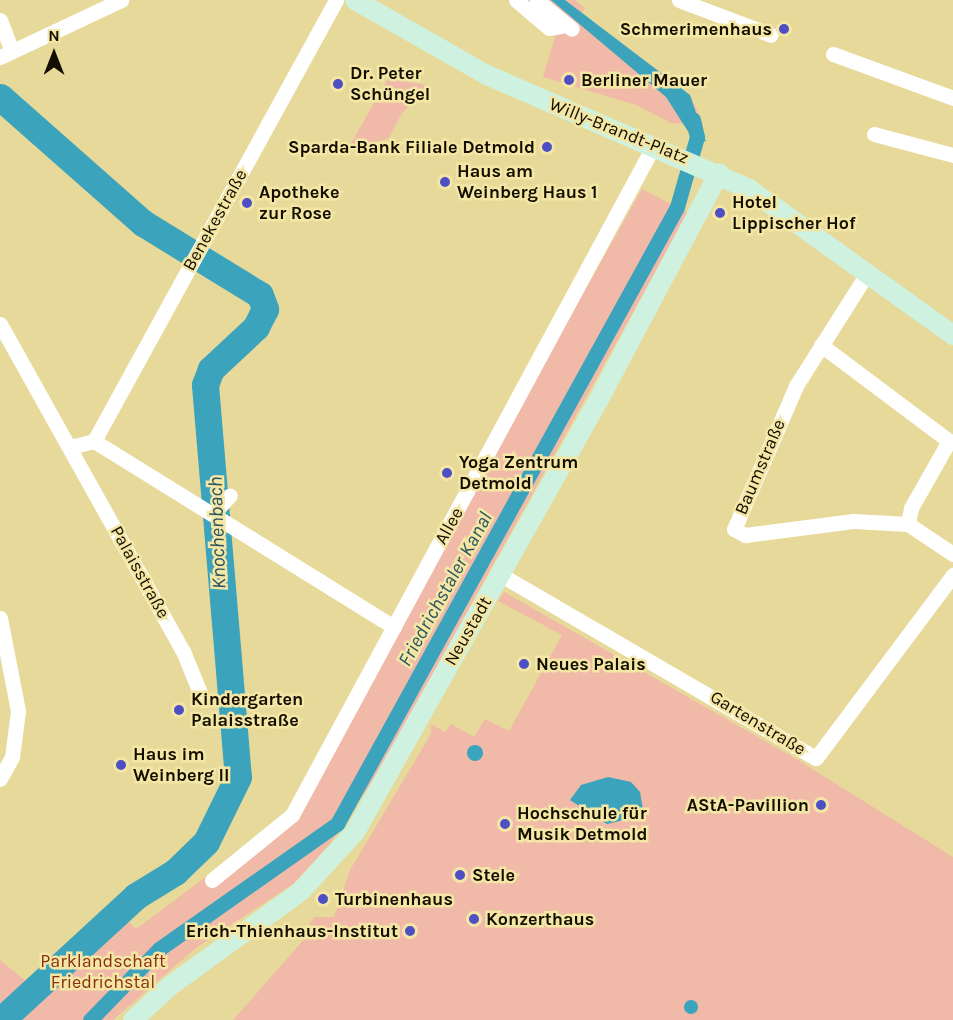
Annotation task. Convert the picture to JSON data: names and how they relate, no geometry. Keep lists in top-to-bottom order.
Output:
{
  "streets": {
    "main road": ["Willy-Brandt-Platz", "Neustadt"],
    "street": [
      "Benekestraße",
      "Baumstraße",
      "Allee",
      "Palaisstraße",
      "Gartenstraße"
    ]
  },
  "crossings": [
    ["Willy-Brandt-Platz", "Baumstraße"],
    ["Willy-Brandt-Platz", "Allee"],
    ["Willy-Brandt-Platz", "Neustadt"],
    ["Neustadt", "Gartenstraße"]
  ],
  "water": ["Knochenbach", "Friedrichstaler Kanal"],
  "parks": ["Parklandschaft Friedrichstal"],
  "places": [
    "Schmerimenhaus",
    "Berliner Mauer",
    "Dr. Peter Schüngel",
    "Sparda-Bank Filiale Detmold",
    "Haus am Weinberg Haus 1",
    "Apotheke zur Rose",
    "Hotel Lippischer Hof",
    "Yoga Zentrum Detmold",
    "Neues Palais",
    "Kindergarten Palaisstraße",
    "Haus im Weinberg II",
    "AStA-Pavillion",
    "Hochschule für Musik Detmold",
    "Stele",
    "Turbinenhaus",
    "Konzerthaus",
    "Erich-Thienhaus-Institut"
  ],
  "north": "top"
}
